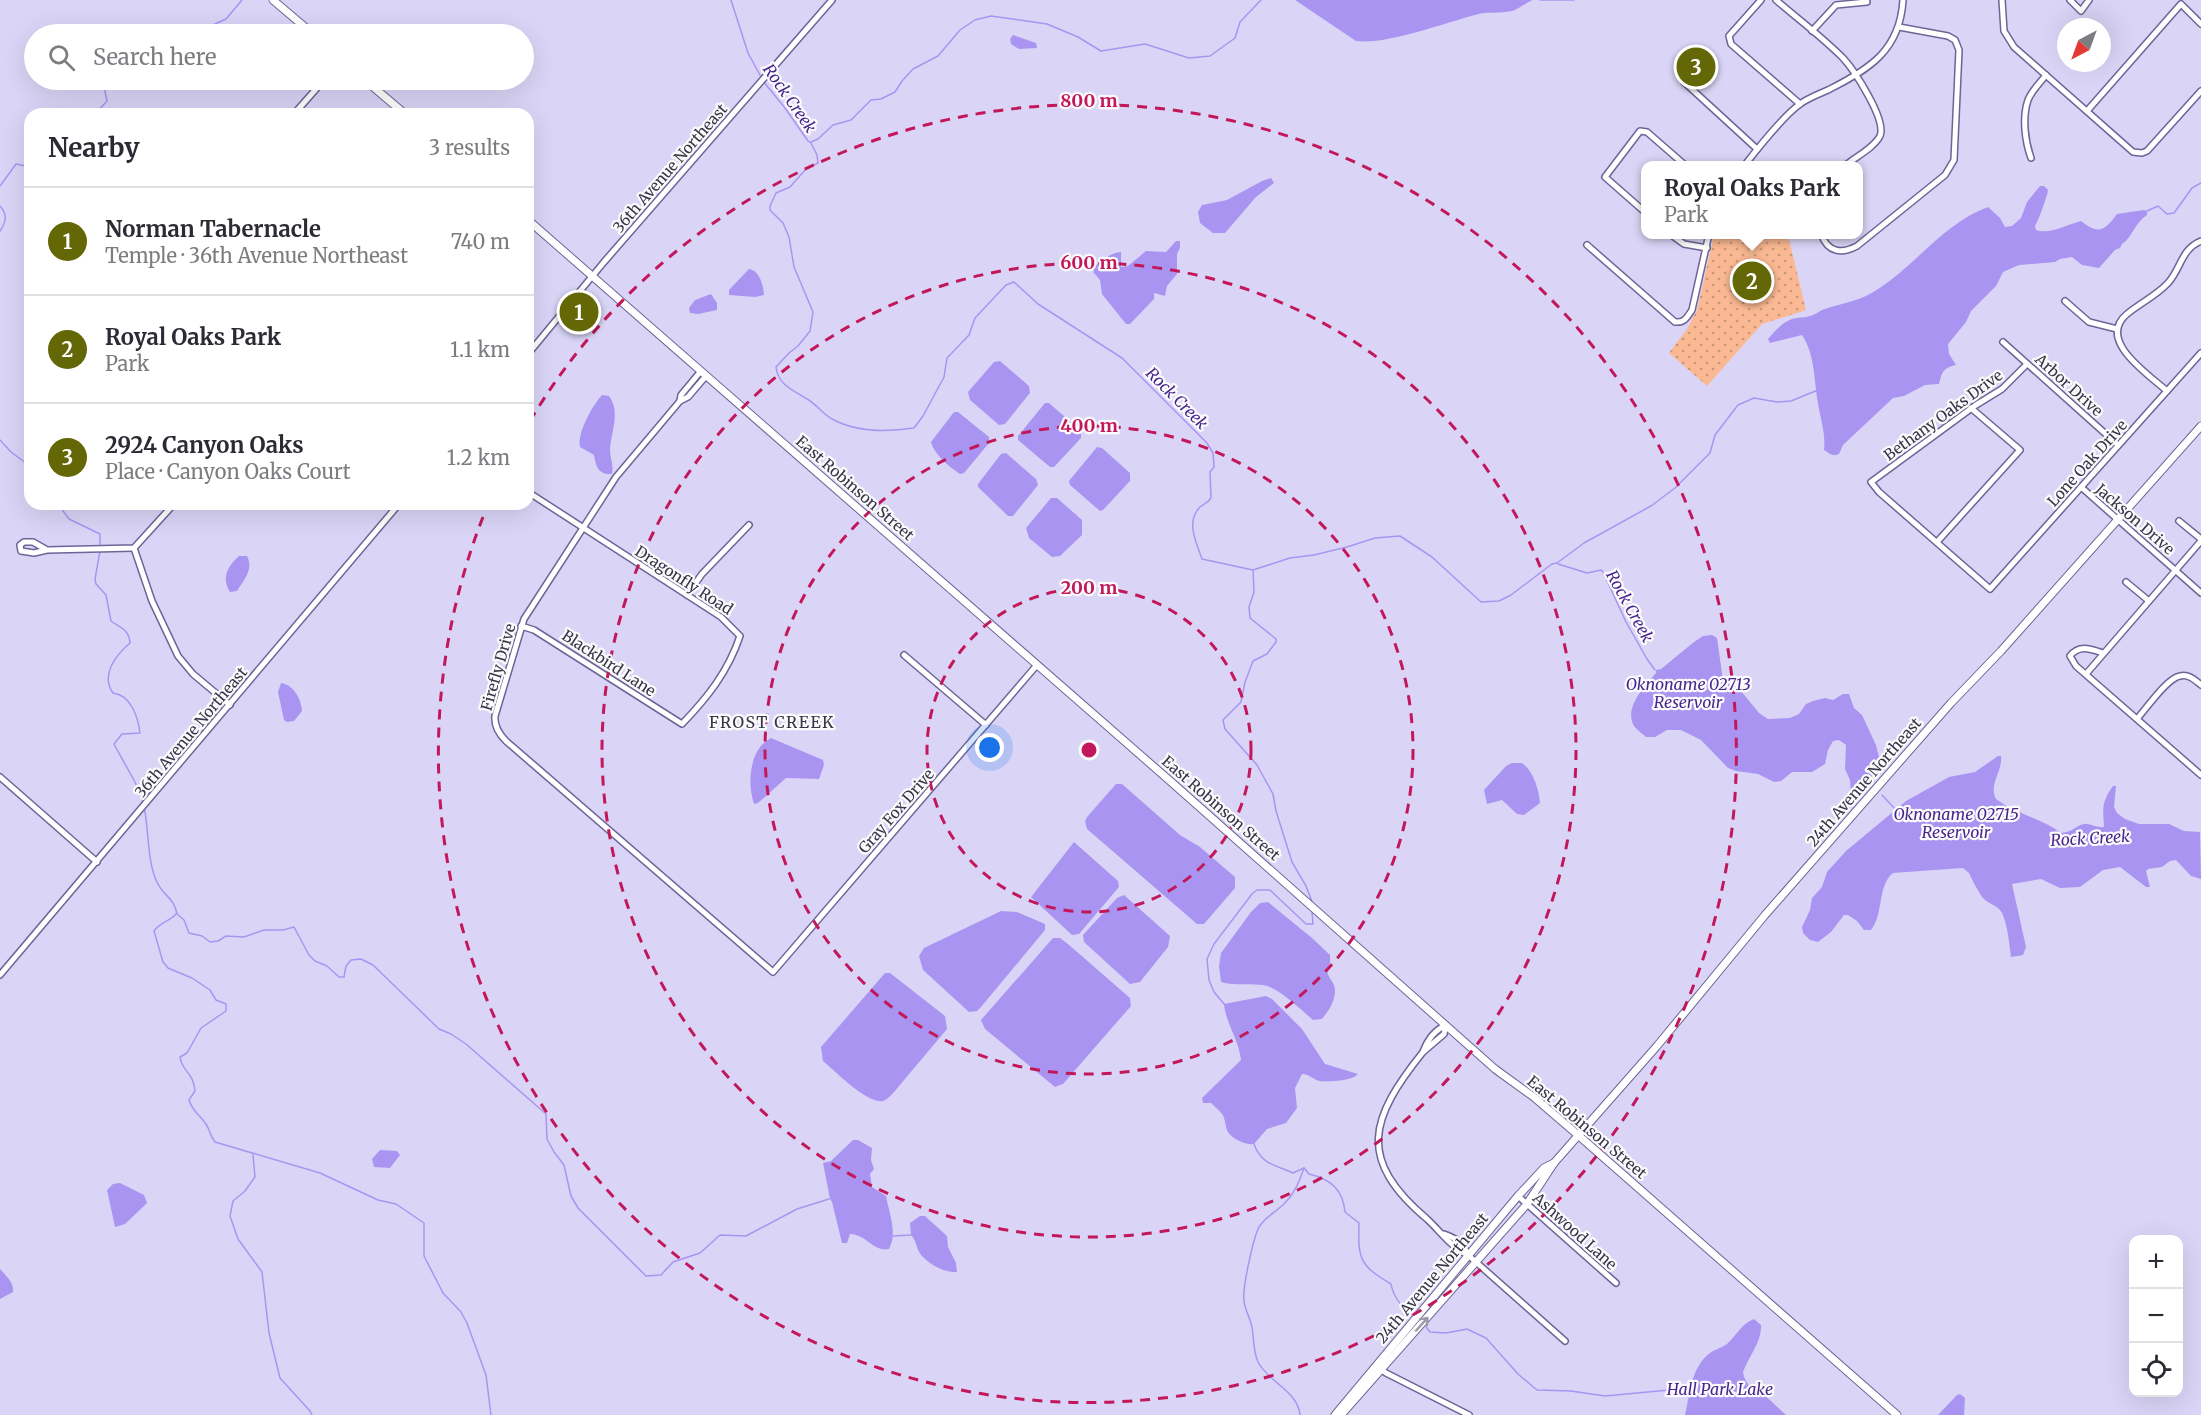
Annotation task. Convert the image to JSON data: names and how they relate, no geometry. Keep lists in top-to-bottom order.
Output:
{
  "streets": {
    "street": [
      "36th Avenue Northeast",
      "Arbor Drive",
      "Bethany Oaks Drive",
      "Lone Oak Drive",
      "East Robinson Street",
      "Jackson Drive",
      "Dragonfly Road",
      "Blackbird Lane",
      "Firefly Drive",
      "24th Avenue Northeast",
      "Gray Fox Drive",
      "Ashwood Lane"
    ]
  },
  "crossings": [
    ["36th Avenue Northeast", "East Robinson Street"],
    ["Arbor Drive", "Bethany Oaks Drive"],
    ["Arbor Drive", "Lone Oak Drive"],
    ["Bethany Oaks Drive", "Lone Oak Drive"],
    ["Lone Oak Drive", "Jackson Drive"],
    ["East Robinson Street", "Firefly Drive"],
    ["East Robinson Street", "24th Avenue Northeast"],
    ["East Robinson Street", "Gray Fox Drive"],
    ["Jackson Drive", "24th Avenue Northeast"],
    ["Dragonfly Road", "Blackbird Lane"],
    ["Dragonfly Road", "Firefly Drive"],
    ["Blackbird Lane", "Firefly Drive"],
    ["Firefly Drive", "Gray Fox Drive"],
    ["24th Avenue Northeast", "Ashwood Lane"]
  ],
  "districts": ["FROST CREEK"],
  "water": [
    "Rock Creek",
    "Oknoname 02713 Reservoir",
    "Oknoname 02715 Reservoir",
    "Hall Park Lake"
  ],
  "north": "bottom left",
  "page": {
    "search": "Search here",
    "pins": ["3", "2", "1"],
    "heading": ["Nearby", "3 results"],
    "popup": ["Royal Oaks Park", "Park"],
    "list": [
      {
        "mark": "1",
        "name": "Norman Tabernacle",
        "note": "Temple · 36th Avenue Northeast",
        "value": "740 m"
      },
      {
        "mark": "2",
        "name": "Royal Oaks Park",
        "note": "Park",
        "value": "1.1 km"
      },
      {
        "mark": "3",
        "name": "2924 Canyon Oaks",
        "note": "Place · Canyon Oaks Court",
        "value": "1.2 km"
      }
    ],
    "map_buttons": ["+", "−"]
  },
  "rings": [
    "800 m",
    "600 m",
    "400 m",
    "200 m"
  ]
}
